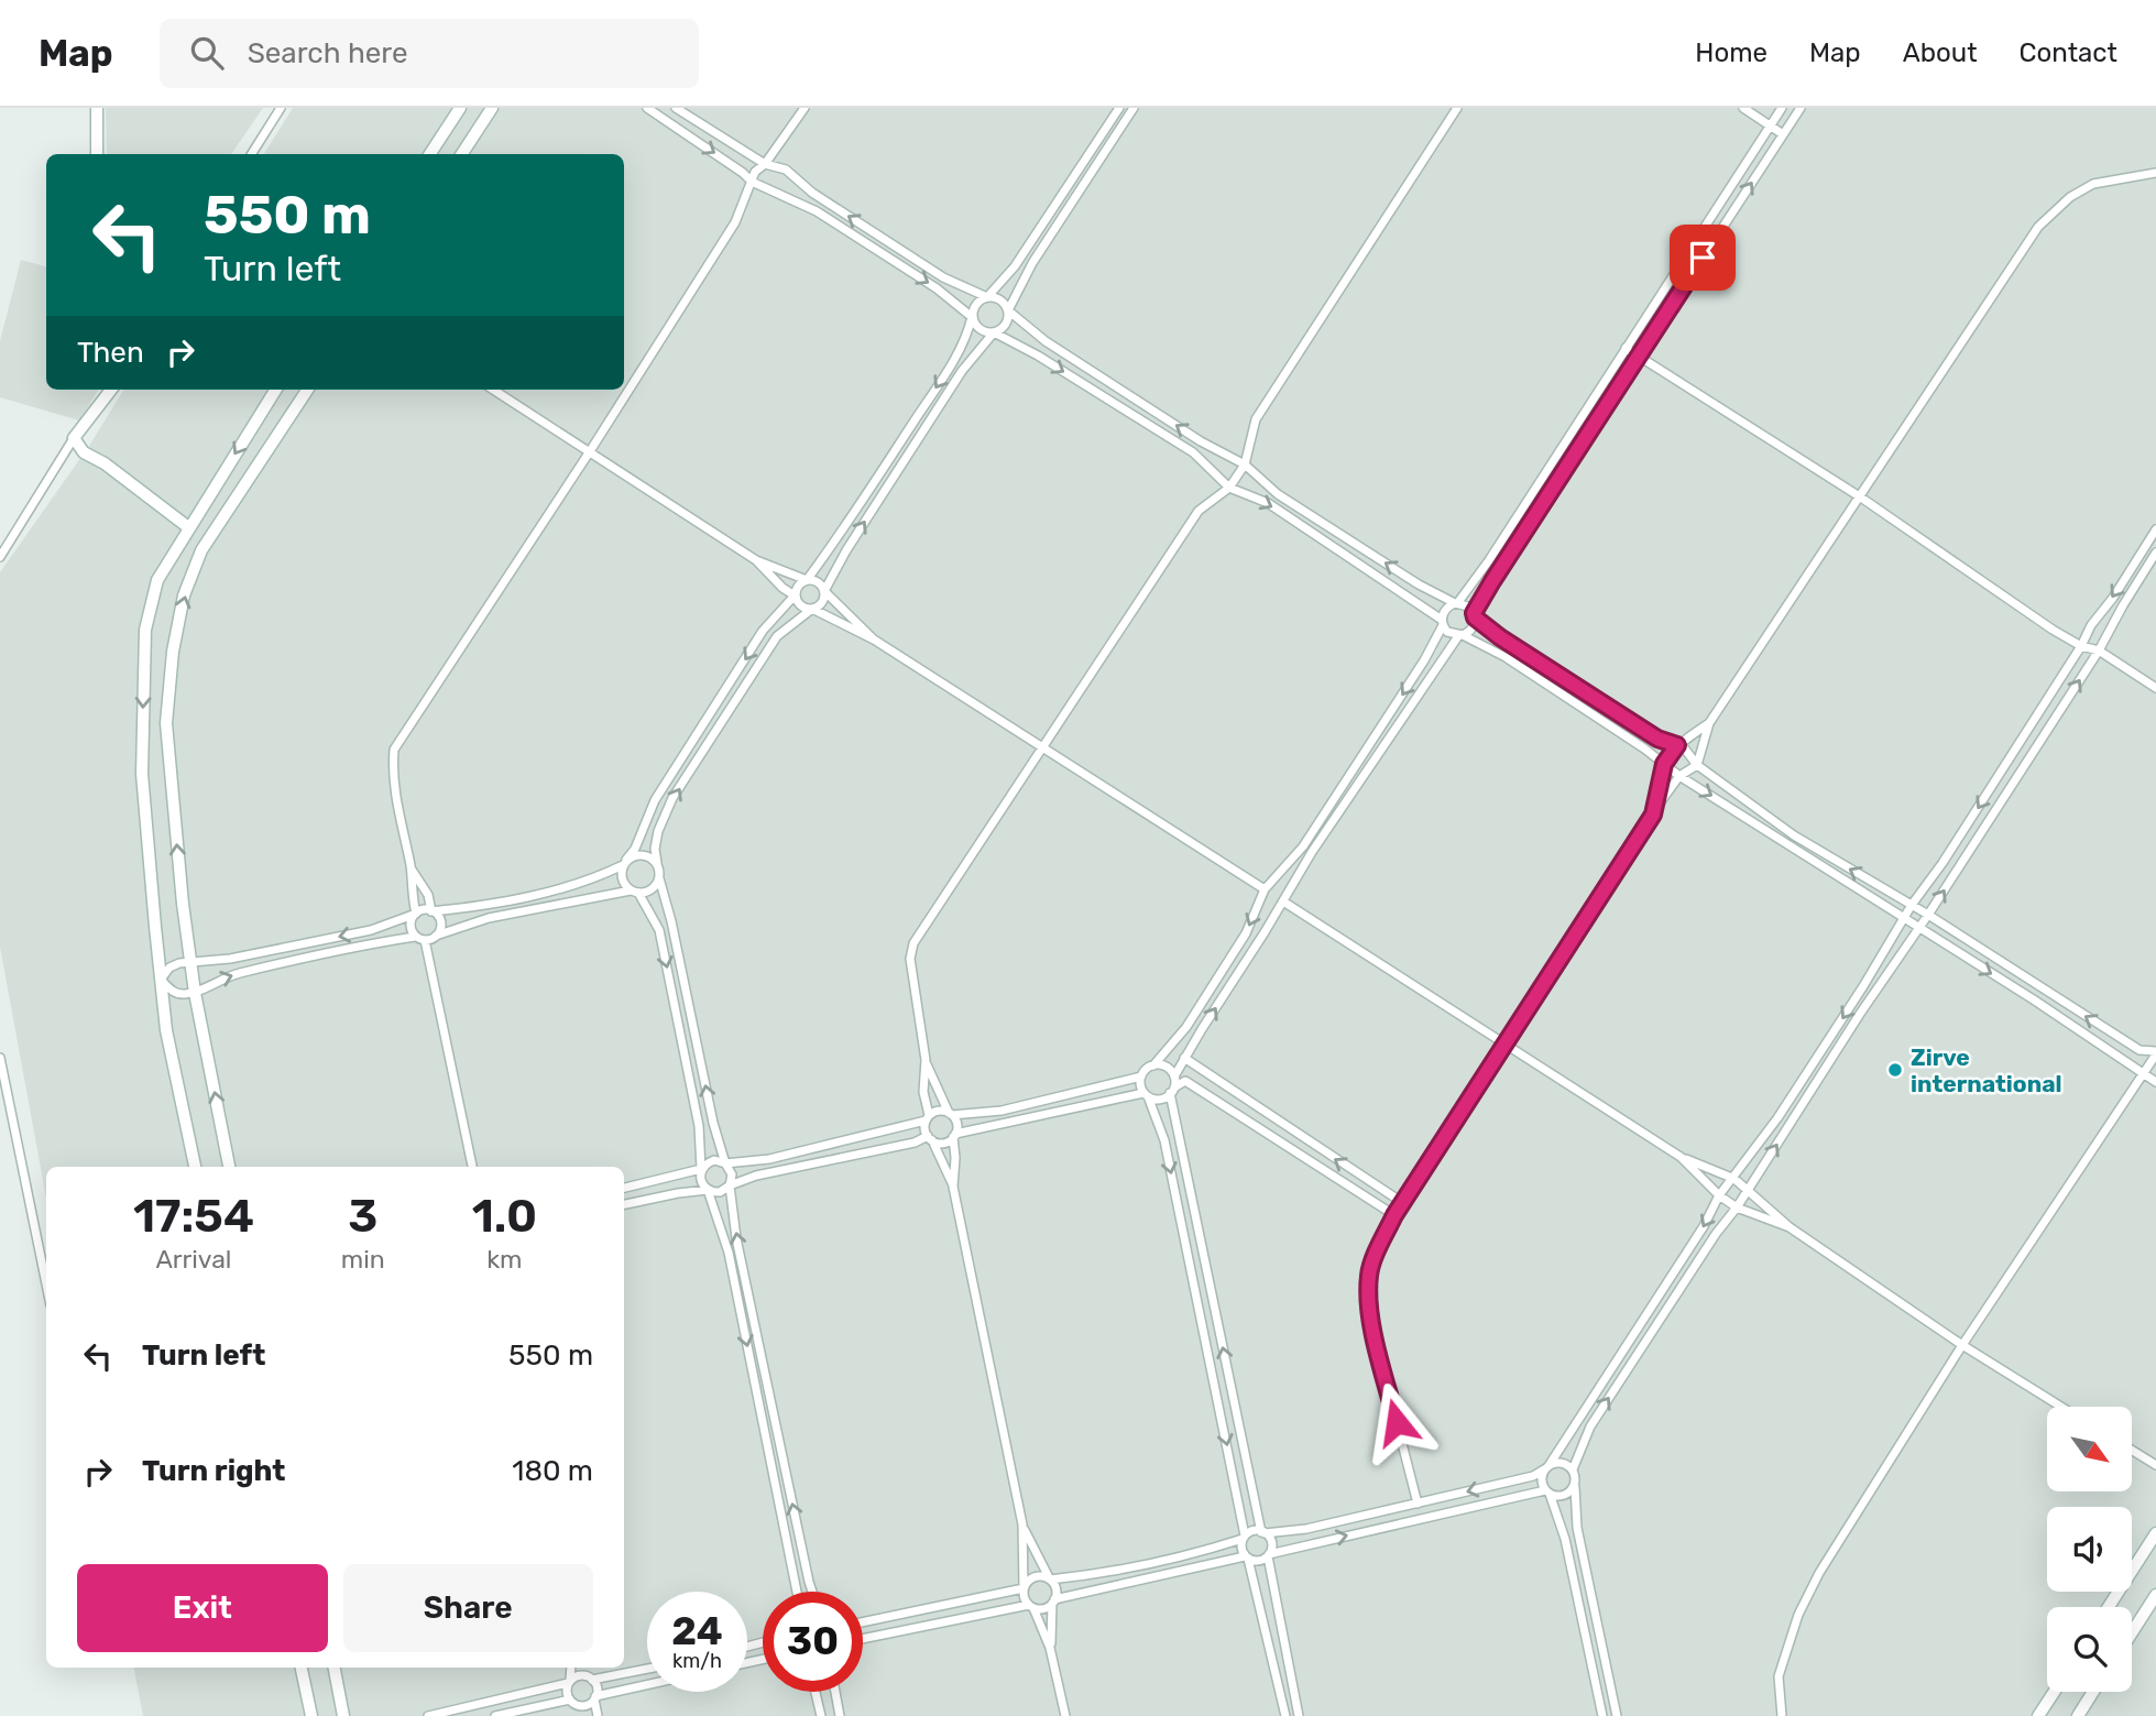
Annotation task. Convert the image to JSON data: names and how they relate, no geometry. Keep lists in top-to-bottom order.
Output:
{
  "places": ["Zirve international"],
  "north": "bottom right",
  "page": {
    "header": "Map",
    "search": "Search here",
    "nav": [
      "Home",
      "Map",
      "About",
      "Contact"
    ],
    "turn": ["550 m", "Turn left"],
    "then": "Then",
    "eta": [
      "17:54",
      "Arrival",
      "3",
      "min",
      "1.0",
      "km"
    ],
    "list": [
      {
        "name": "Turn left",
        "value": "550 m"
      },
      {
        "name": "Turn right",
        "value": "180 m"
      }
    ],
    "buttons": ["Exit", "Share"],
    "speed": "24 km/h",
    "limit": "30"
  }
}
